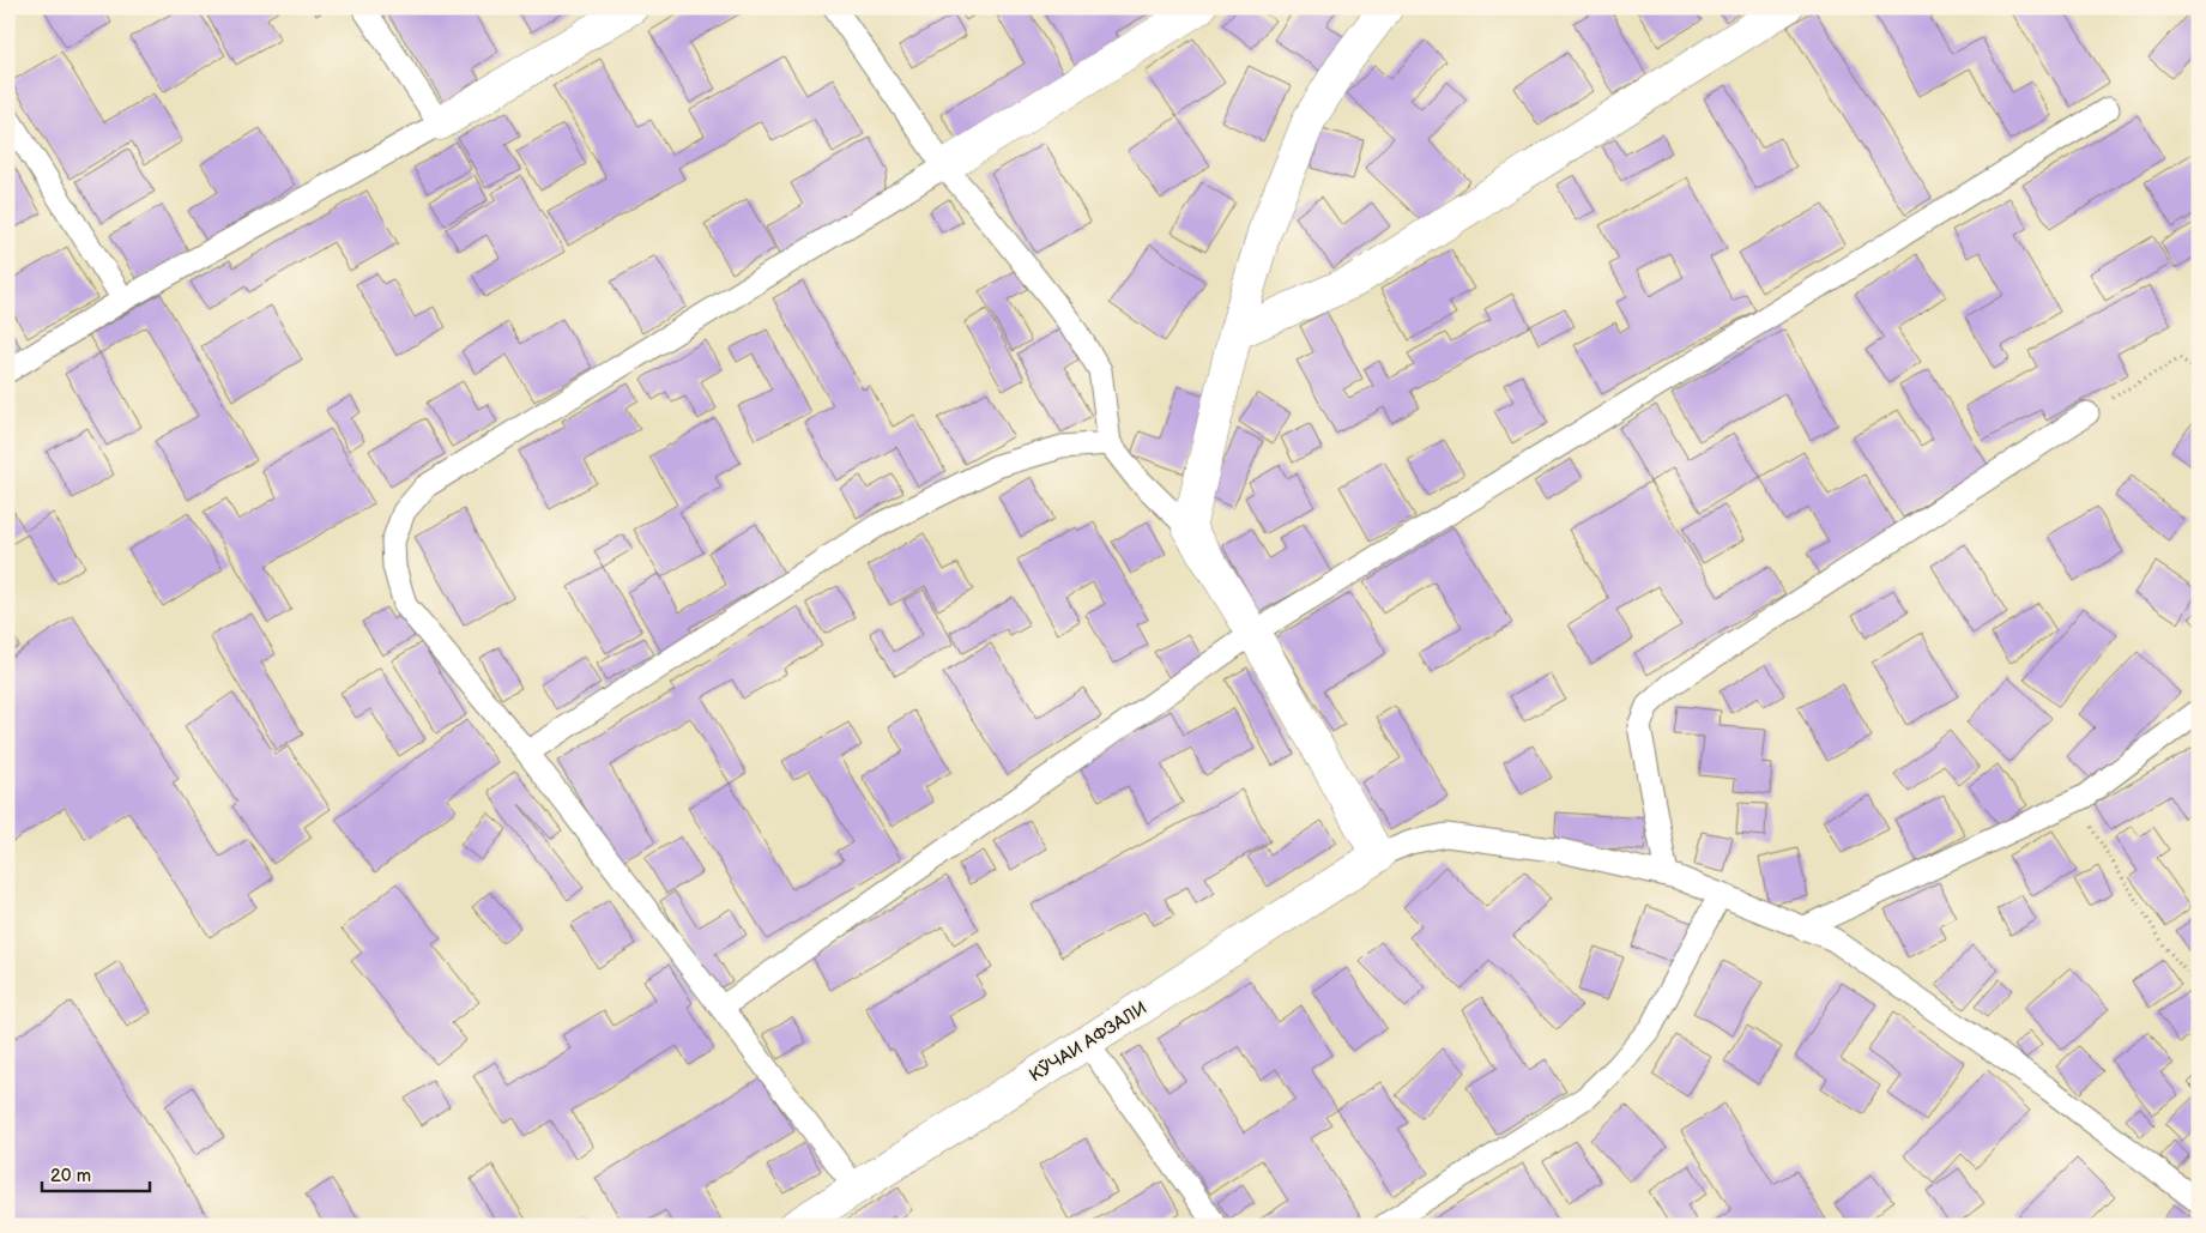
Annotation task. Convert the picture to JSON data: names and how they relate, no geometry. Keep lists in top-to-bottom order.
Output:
{
  "streets": {
    "street": ["КӮЧАИ АФЗАЛИ"]
  },
  "scale_bar": "20 m"
}
